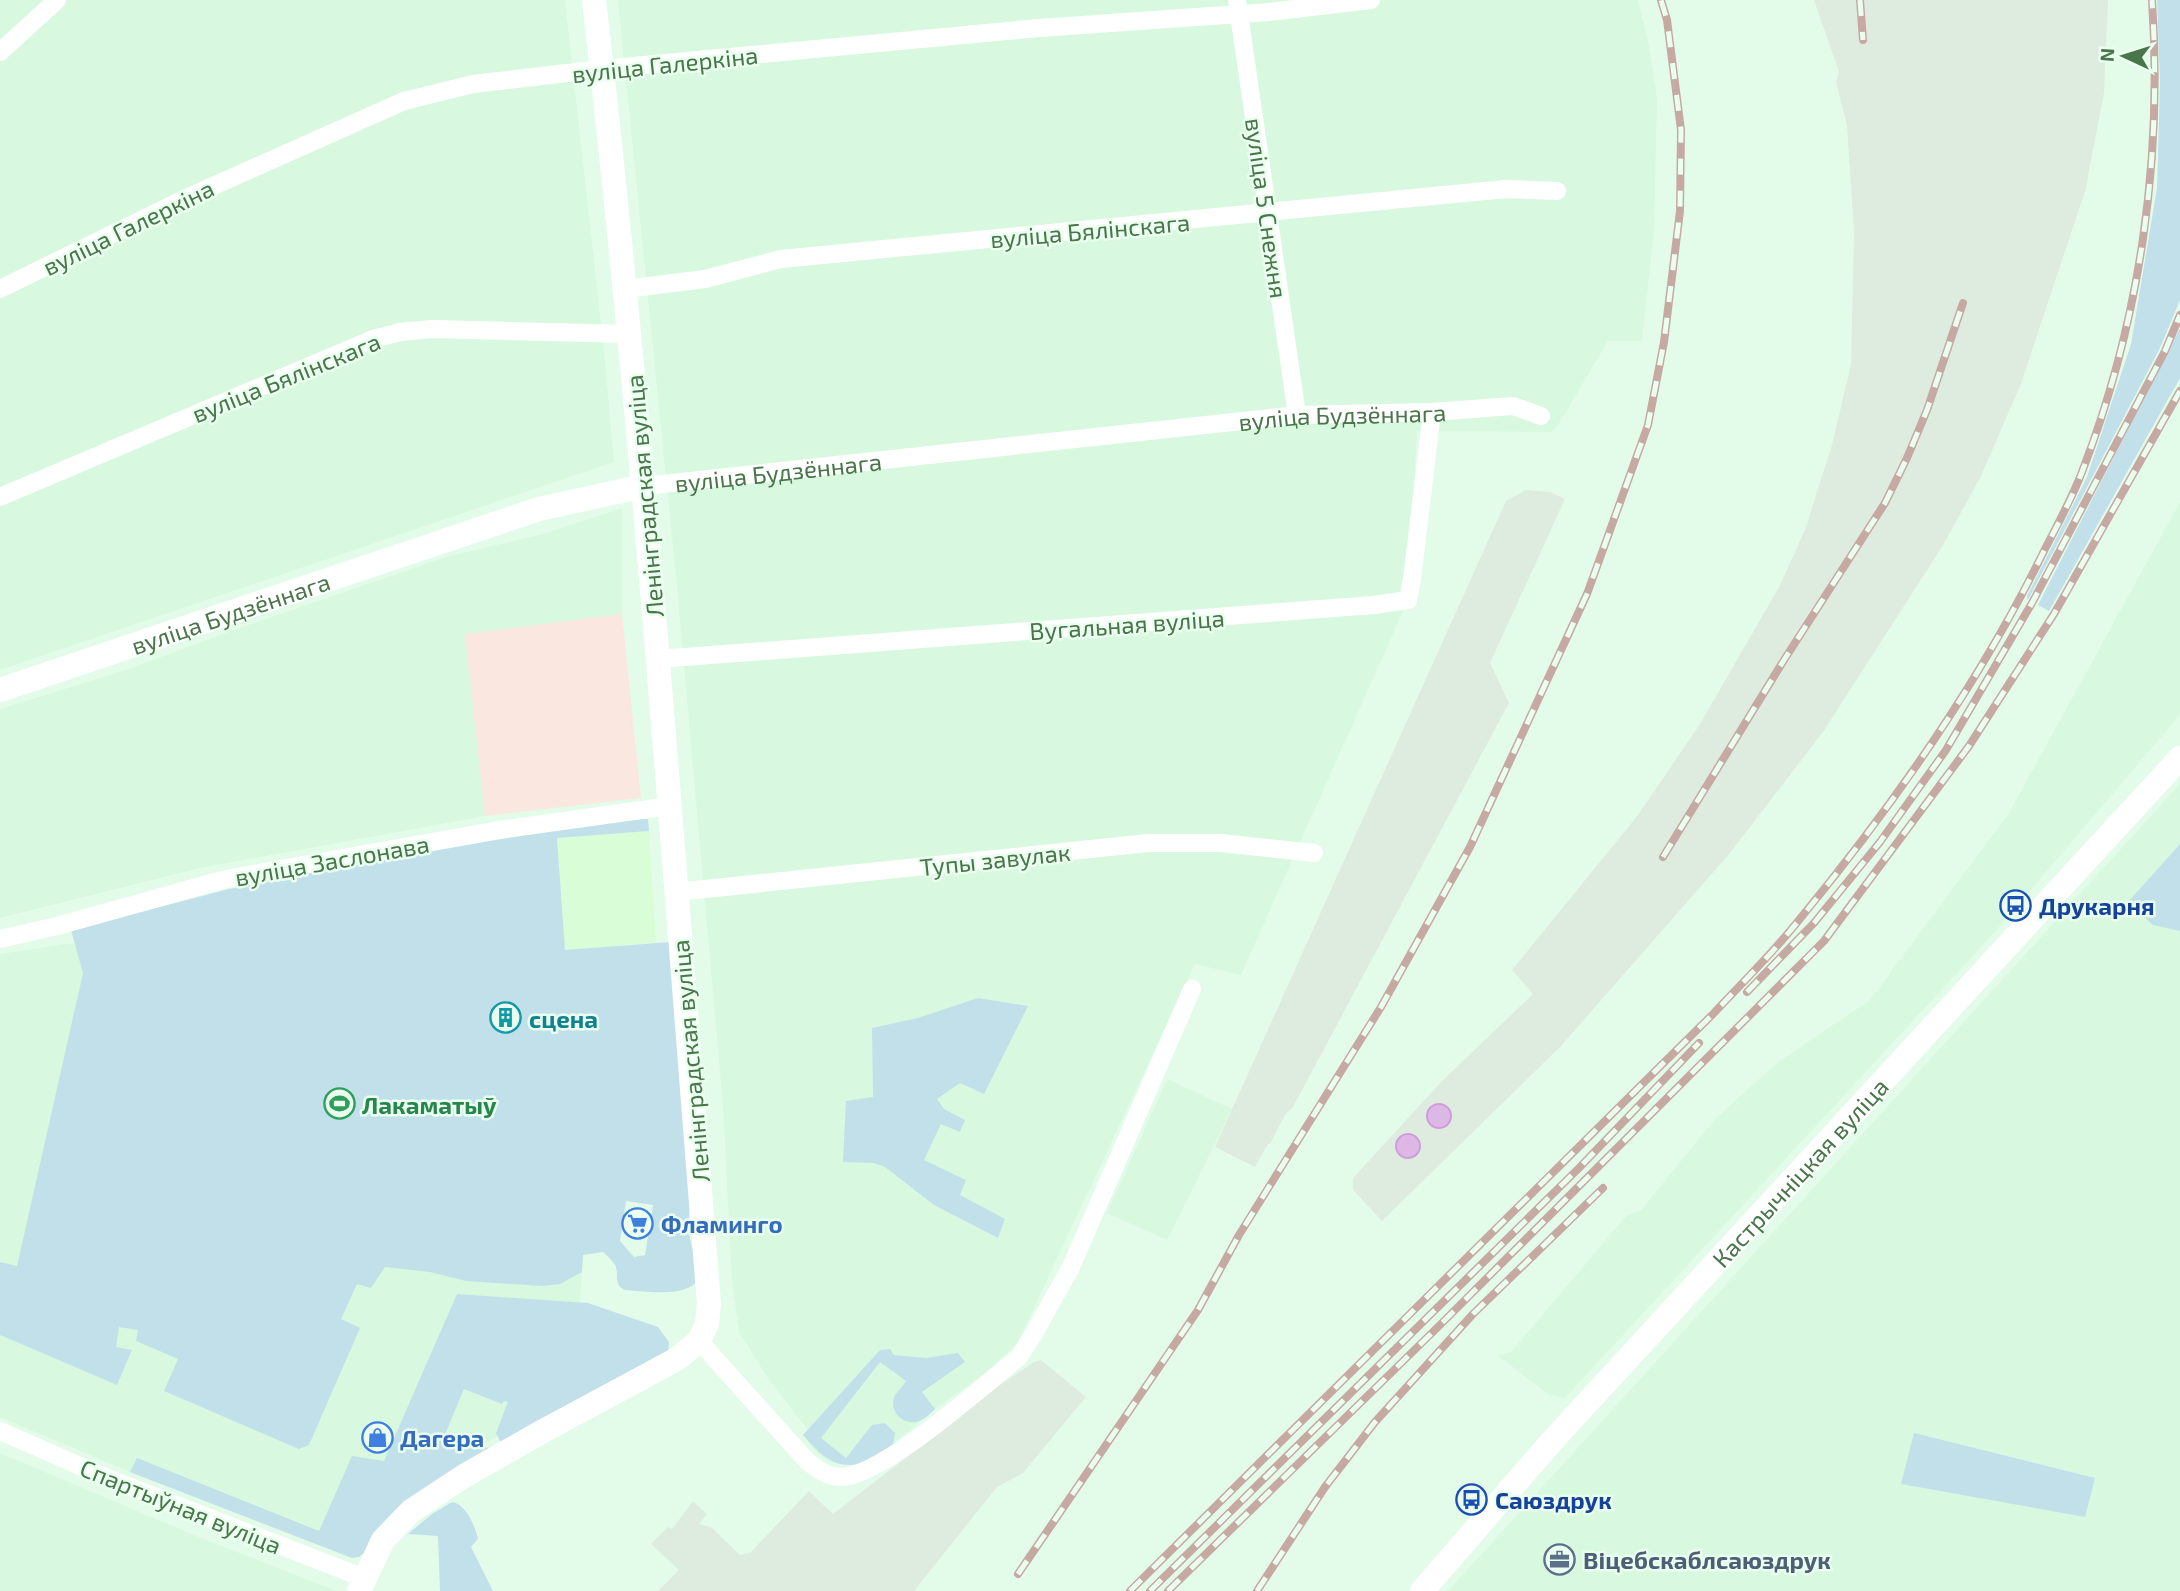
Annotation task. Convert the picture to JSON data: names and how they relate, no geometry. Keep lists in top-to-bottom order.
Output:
{
  "streets": {
    "street": [
      "вуліца Галеркіна",
      "вуліца 5 Снежня",
      "вуліца Бялінскага",
      "вуліца Будзённага",
      "Ленінградская вуліца",
      "Вугальная вуліца",
      "Тупы завулак",
      "вуліца Заслонава",
      "Кастрычніцкая вуліца",
      "Спартыўная вуліца"
    ]
  },
  "crossings": [
    ["вуліца Галеркіна", "вуліца 5 Снежня"],
    ["вуліца Галеркіна", "Ленінградская вуліца"],
    ["вуліца 5 Снежня", "вуліца Бялінскага"],
    ["вуліца 5 Снежня", "вуліца Будзённага"],
    ["вуліца Бялінскага", "Ленінградская вуліца"],
    ["вуліца Будзённага", "Ленінградская вуліца"],
    ["вуліца Будзённага", "Вугальная вуліца"],
    ["Ленінградская вуліца", "Вугальная вуліца"],
    ["Ленінградская вуліца", "Тупы завулак"],
    ["Ленінградская вуліца", "вуліца Заслонава"]
  ],
  "places": {
    "bus stop": ["Друкарня", "Саюздрук"],
    "building": ["сцена"],
    "sports": ["Лакаматыў"],
    "supermarket": ["Фламинго"],
    "shop": ["Дагера"],
    "office": ["Віцебскаблсаюздрук"]
  },
  "north": "left"
}
